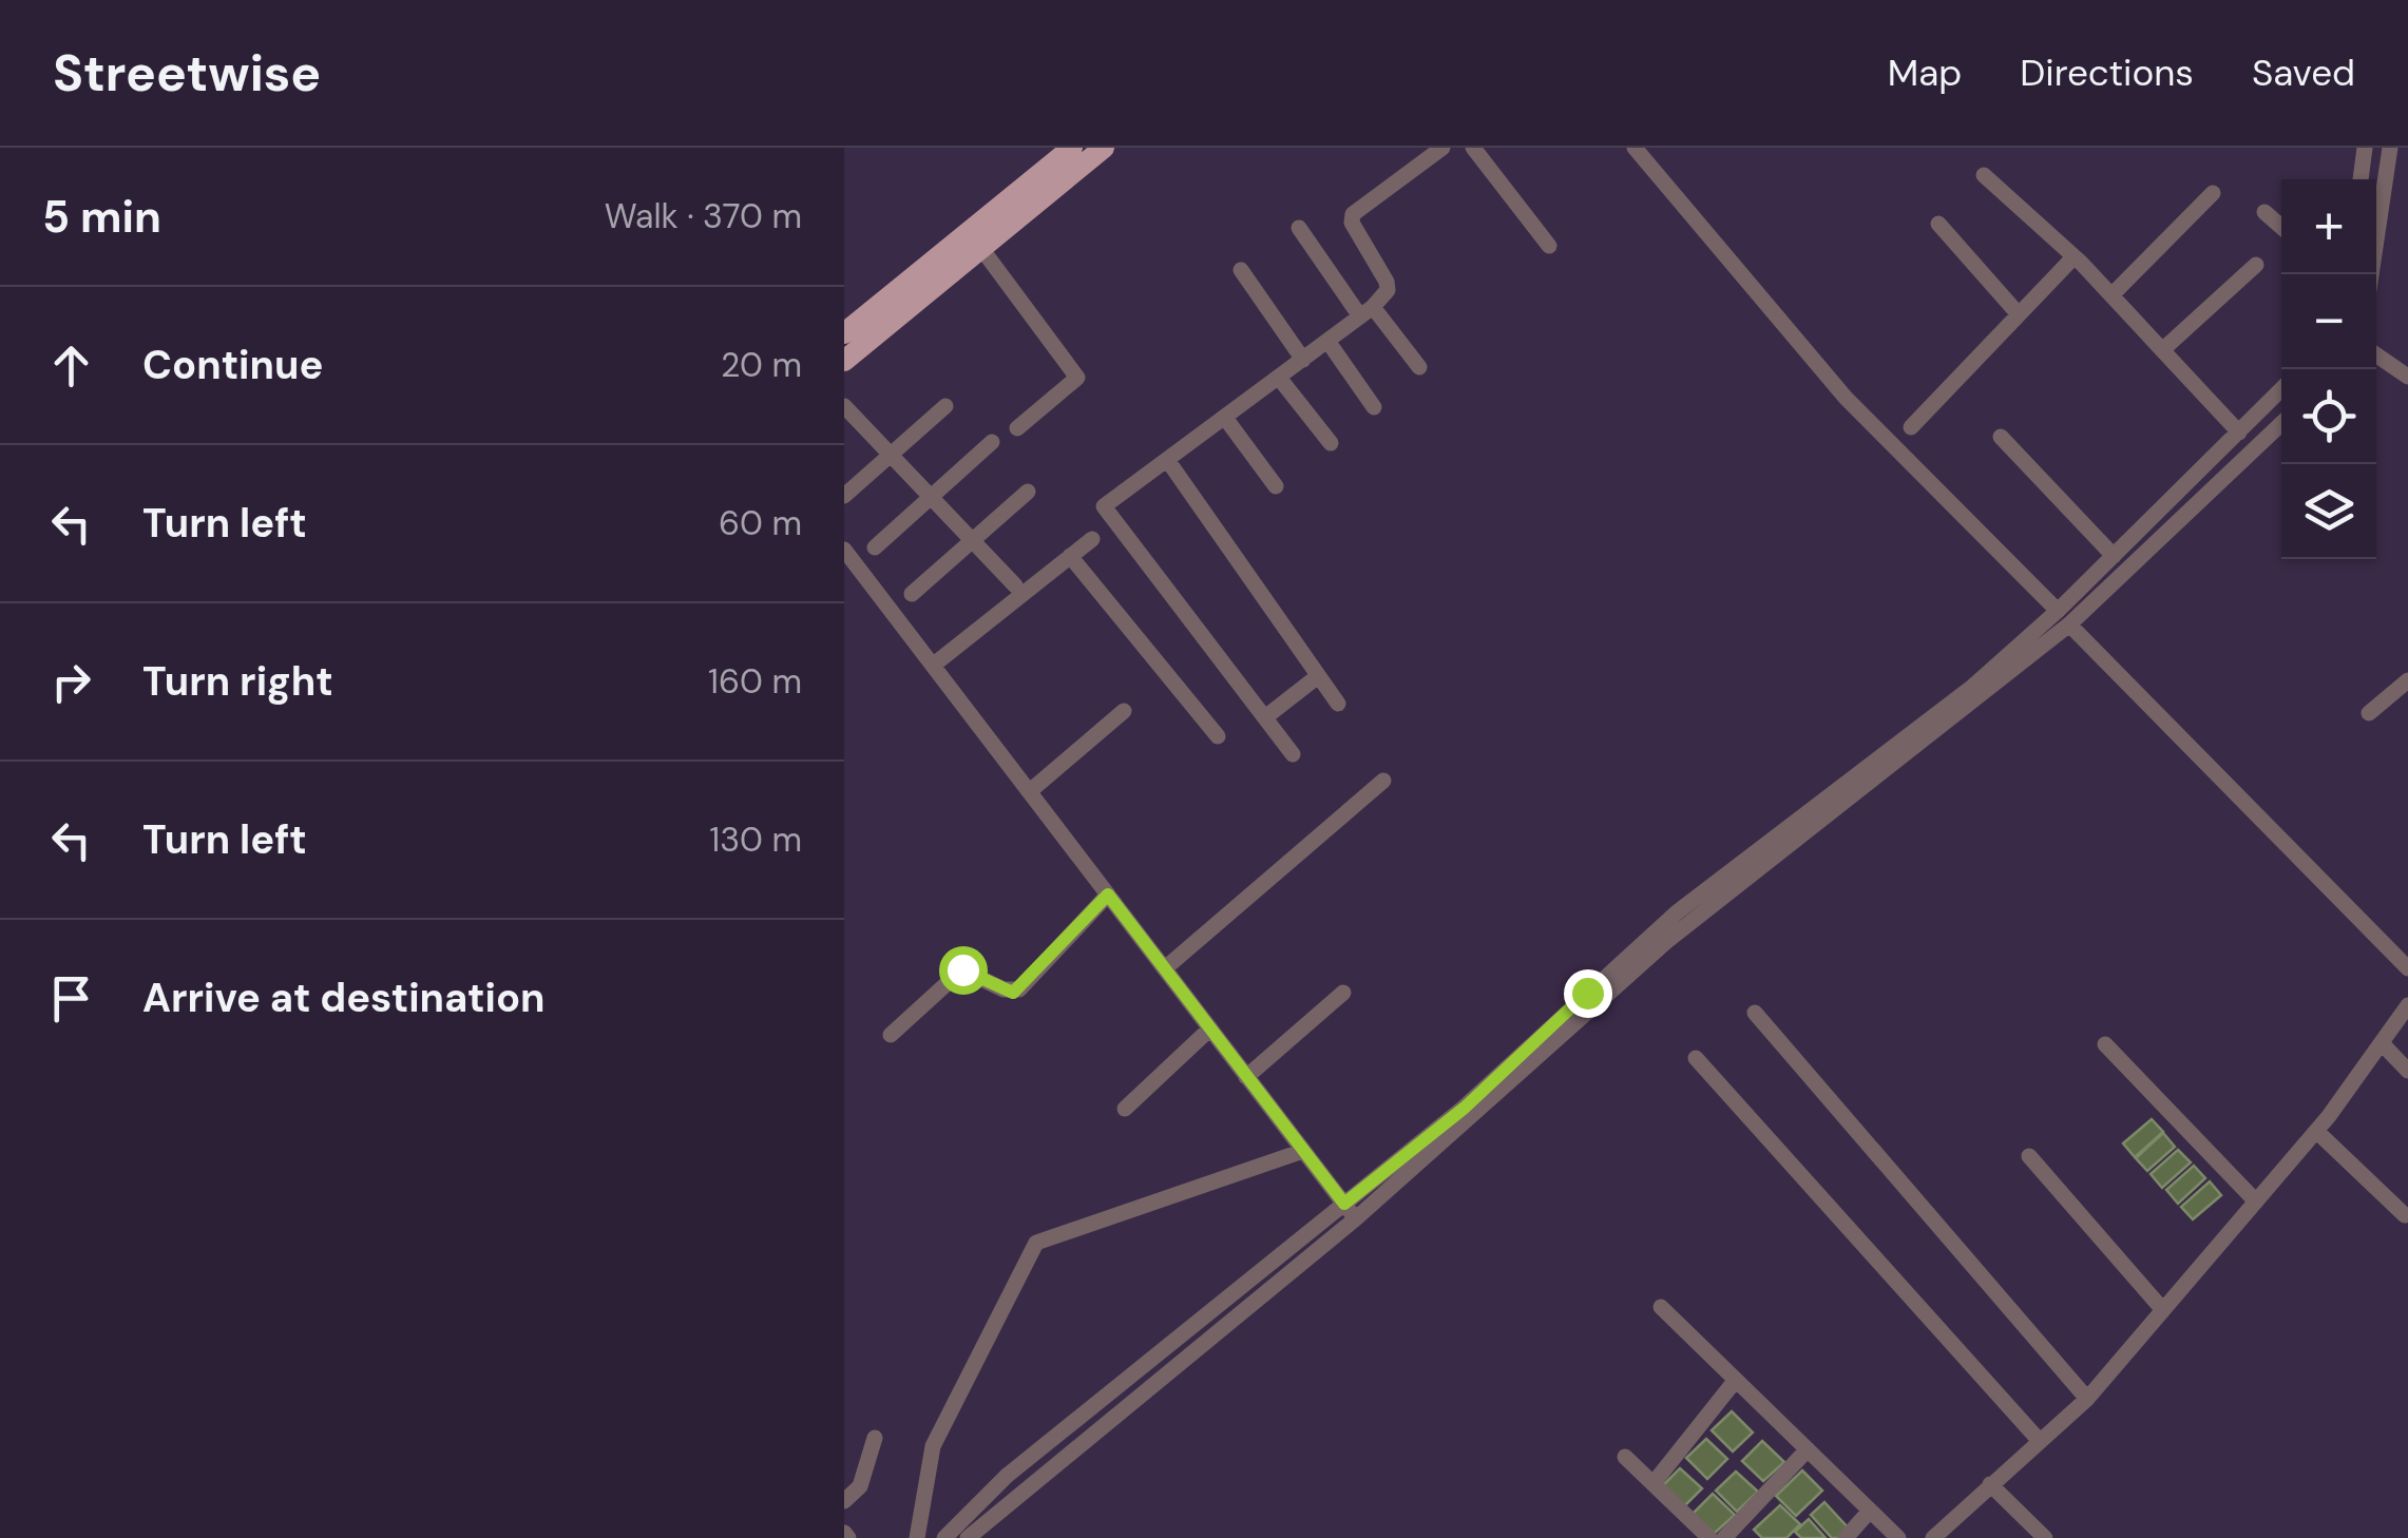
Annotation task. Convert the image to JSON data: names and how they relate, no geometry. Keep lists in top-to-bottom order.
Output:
{
  "page": {
    "header": "Streetwise",
    "nav": ["Map", "Directions", "Saved"],
    "heading": ["5 min", "Walk · 370 m"],
    "map_buttons": ["+", "−"],
    "list": [
      ["Continue", "20 m"],
      ["Turn left", "60 m"],
      ["Turn right", "160 m"],
      ["Turn left", "130 m"],
      "Arrive at destination"
    ]
  }
}
